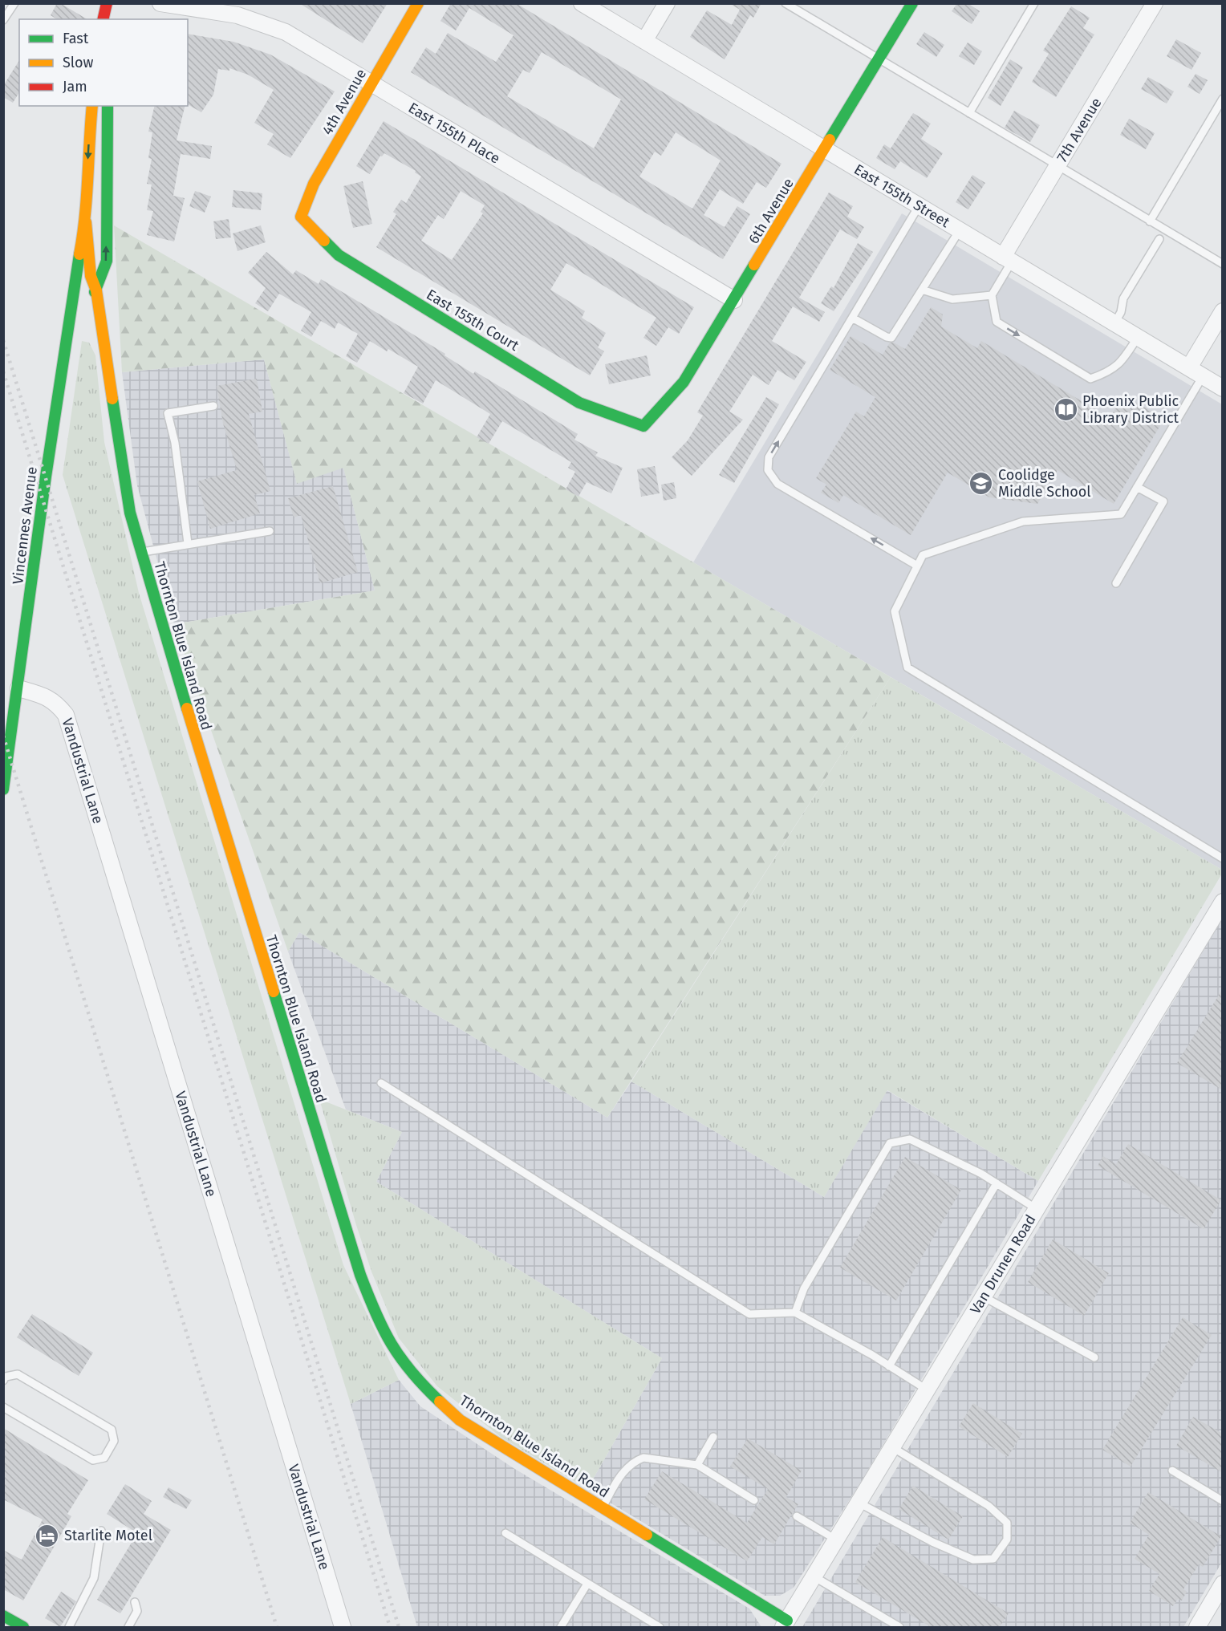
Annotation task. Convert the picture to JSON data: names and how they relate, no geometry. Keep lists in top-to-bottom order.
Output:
{
  "streets": {
    "street": [
      "4th Avenue",
      "7th Avenue",
      "East 155th Place",
      "East 155th Street",
      "6th Avenue",
      "East 155th Court",
      "Vincennes Avenue",
      "Thornton Blue Island Road",
      "Vandustrial Lane",
      "Van Drunen Road"
    ]
  },
  "crossings": [
    ["4th Avenue", "East 155th Place"],
    ["4th Avenue", "East 155th Court"],
    ["7th Avenue", "East 155th Street"],
    ["East 155th Place", "6th Avenue"],
    ["East 155th Street", "6th Avenue"],
    ["6th Avenue", "East 155th Court"],
    ["Vincennes Avenue", "Thornton Blue Island Road"],
    ["Vincennes Avenue", "Vandustrial Lane"],
    ["Thornton Blue Island Road", "Van Drunen Road"]
  ],
  "places": {
    "library": ["Phoenix Public Library District"],
    "school or university": ["Coolidge Middle School"],
    "hotel": ["Starlite Motel"]
  },
  "legend": ["Fast", "Slow", "Jam"]
}
